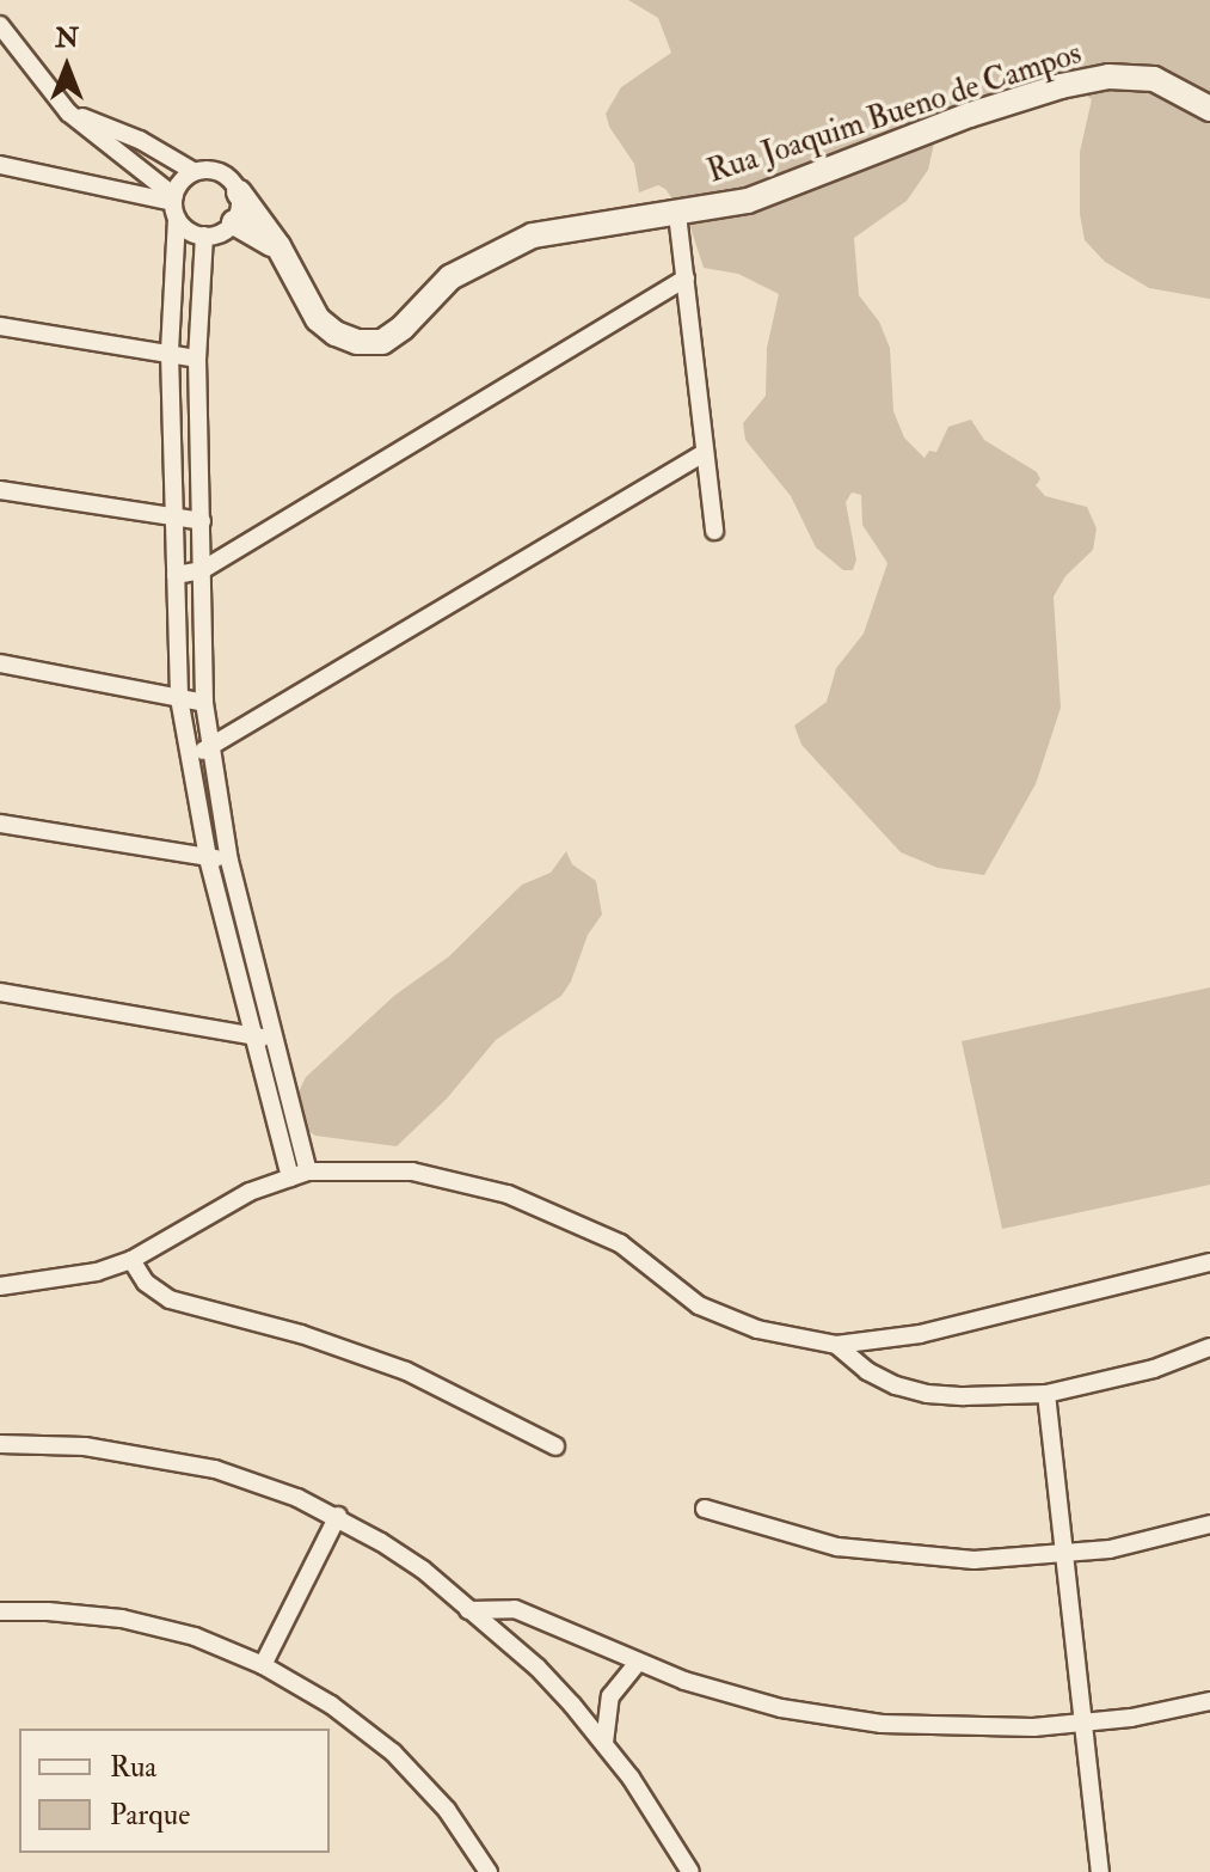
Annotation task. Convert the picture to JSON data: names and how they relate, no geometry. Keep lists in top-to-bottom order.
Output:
{
  "streets": {
    "street": ["Rua Joaquim Bueno de Campos"]
  },
  "legend": ["Rua", "Parque"],
  "north": "top"
}
